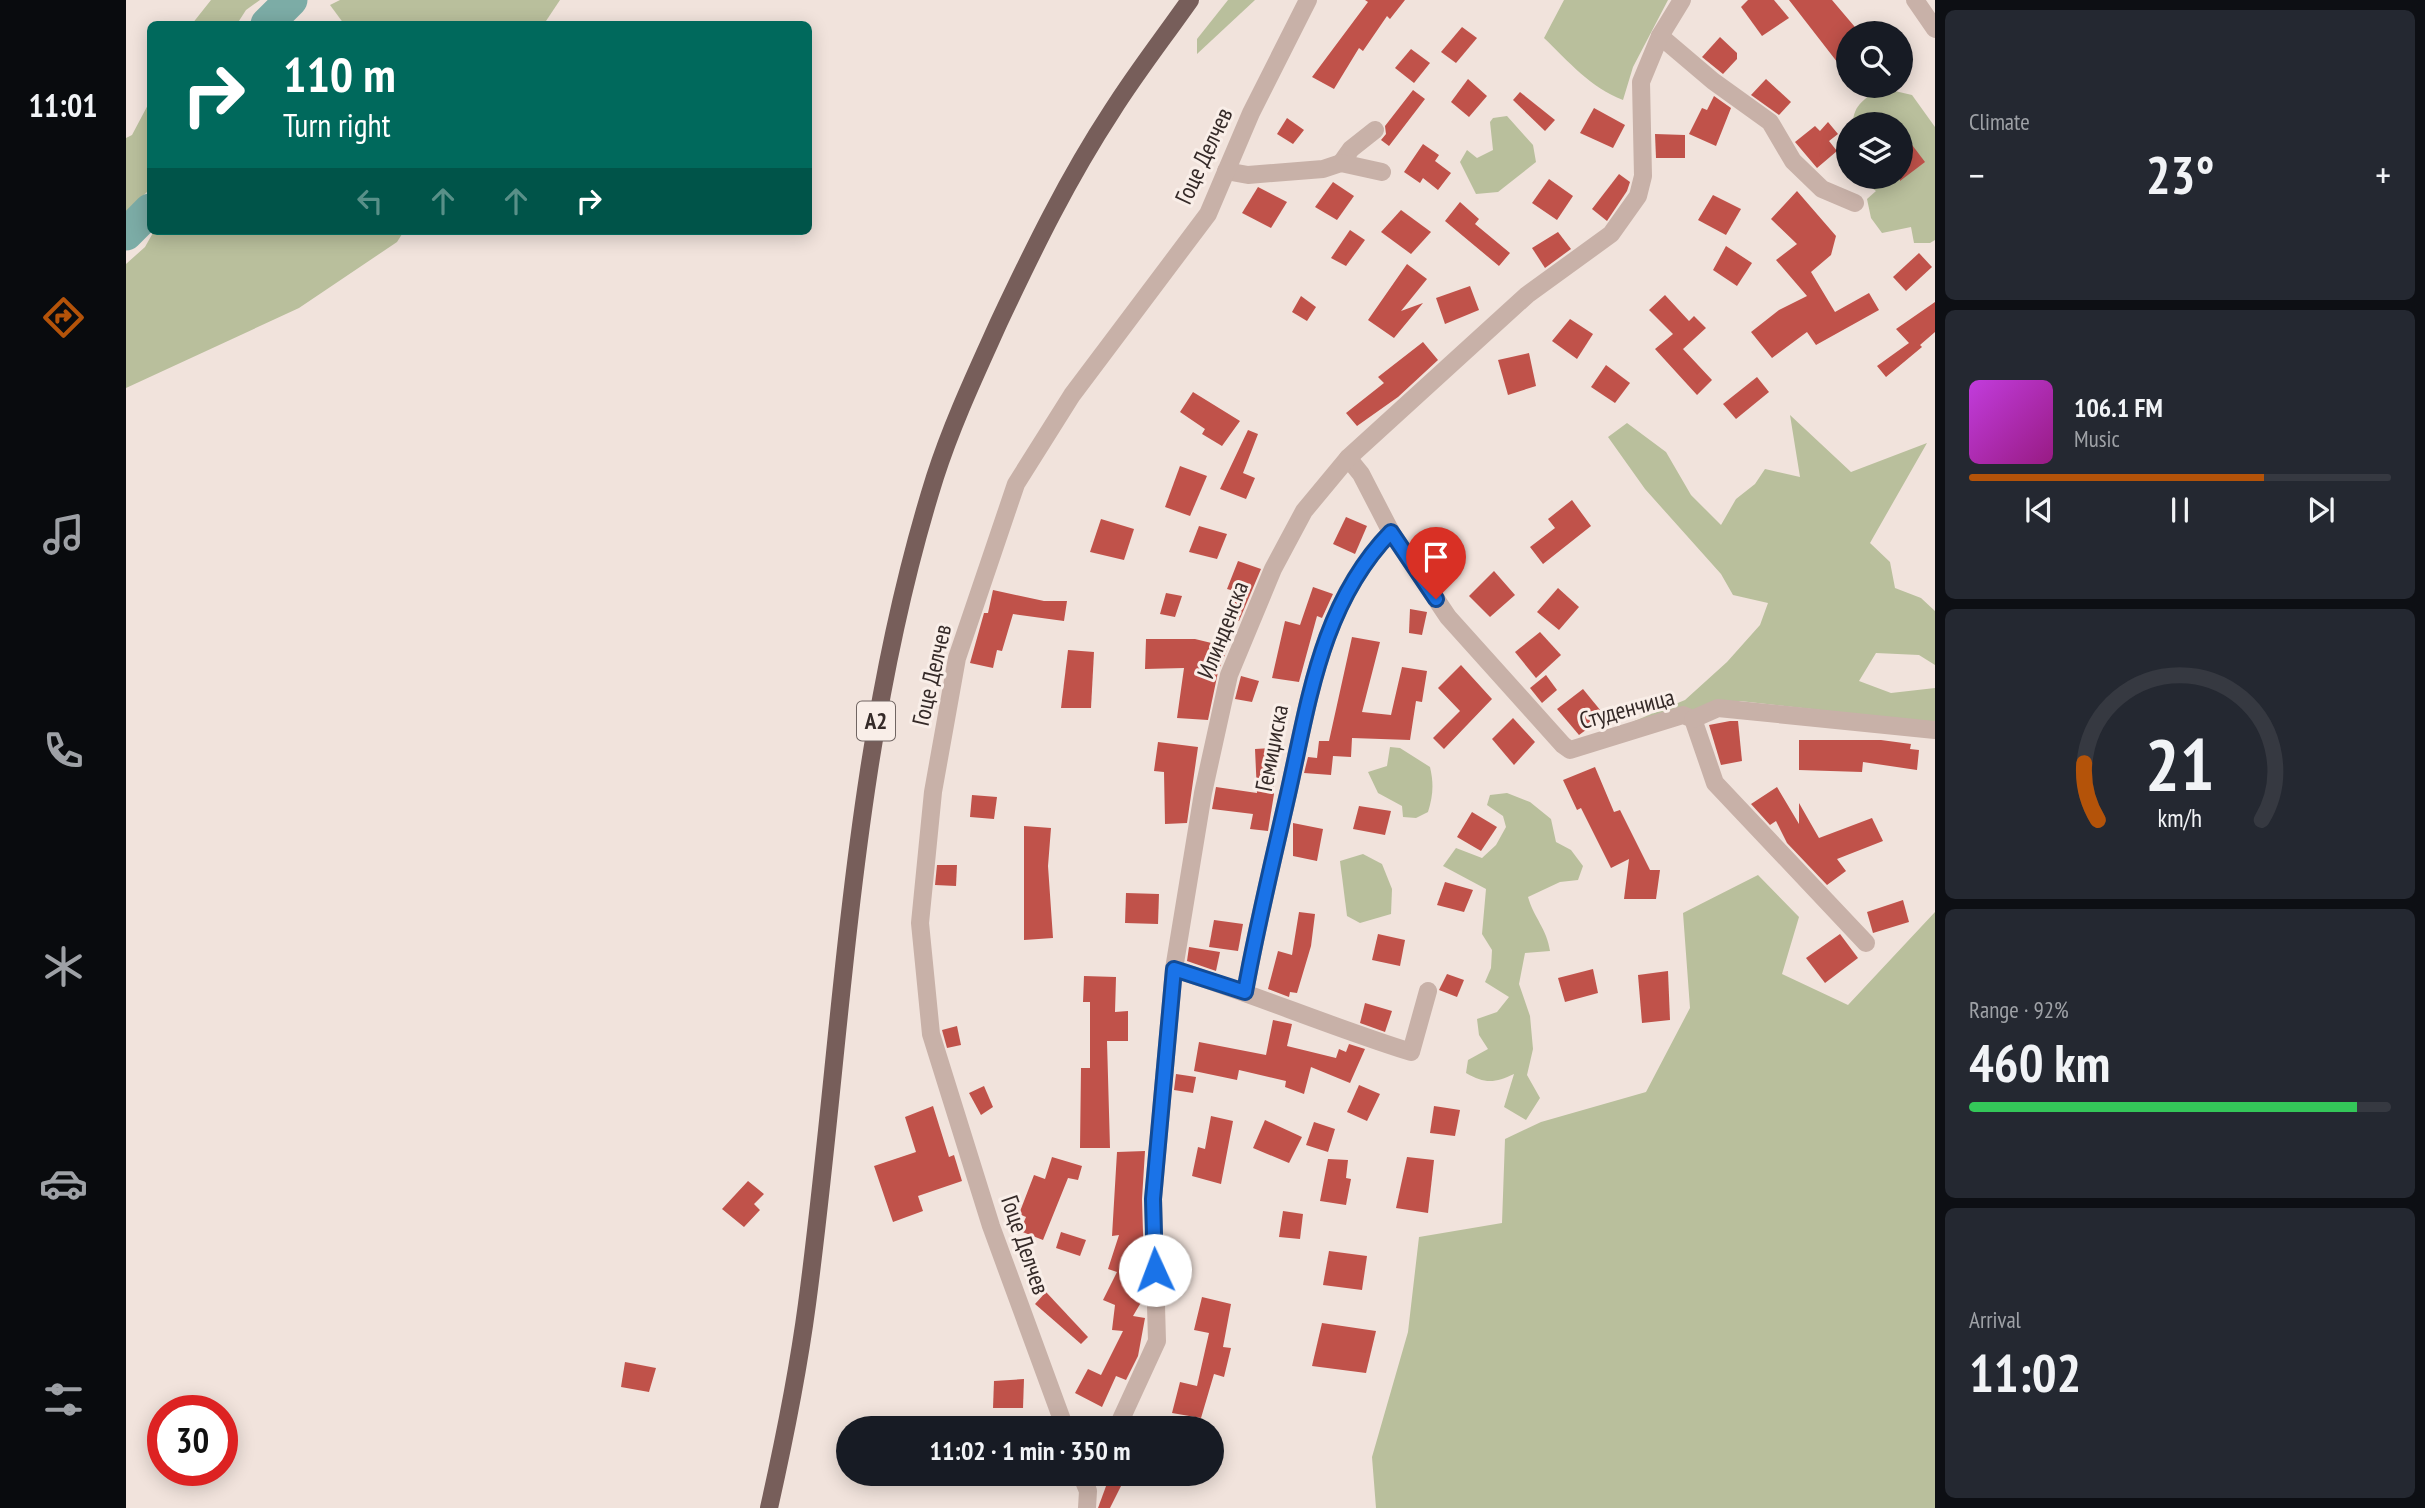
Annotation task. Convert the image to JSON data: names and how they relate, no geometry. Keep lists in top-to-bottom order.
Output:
{
  "streets": {
    "main road": ["A2"],
    "street": [
      "Гоце Делчев",
      "Илинденска",
      "Студенчица",
      "Гемиџиска"
    ]
  },
  "crossings": [
    ["Илинденска", "Студенчица"],
    ["Студенчица", "Гемиџиска"]
  ],
  "page": {
    "tabs": "11:01",
    "tile": [
      "Climate",
      ["Range · 92%", "460 km"],
      ["Arrival", "11:02"]
    ],
    "turn": ["110 m", "Turn right"],
    "heat": ["−", "23°", "+"],
    "song": ["106.1 FM", "Music"],
    "limit": "30",
    "trip": "11:02 · 1 min · 350 m",
    "gauge": ["21", "km/h"]
  }
}
